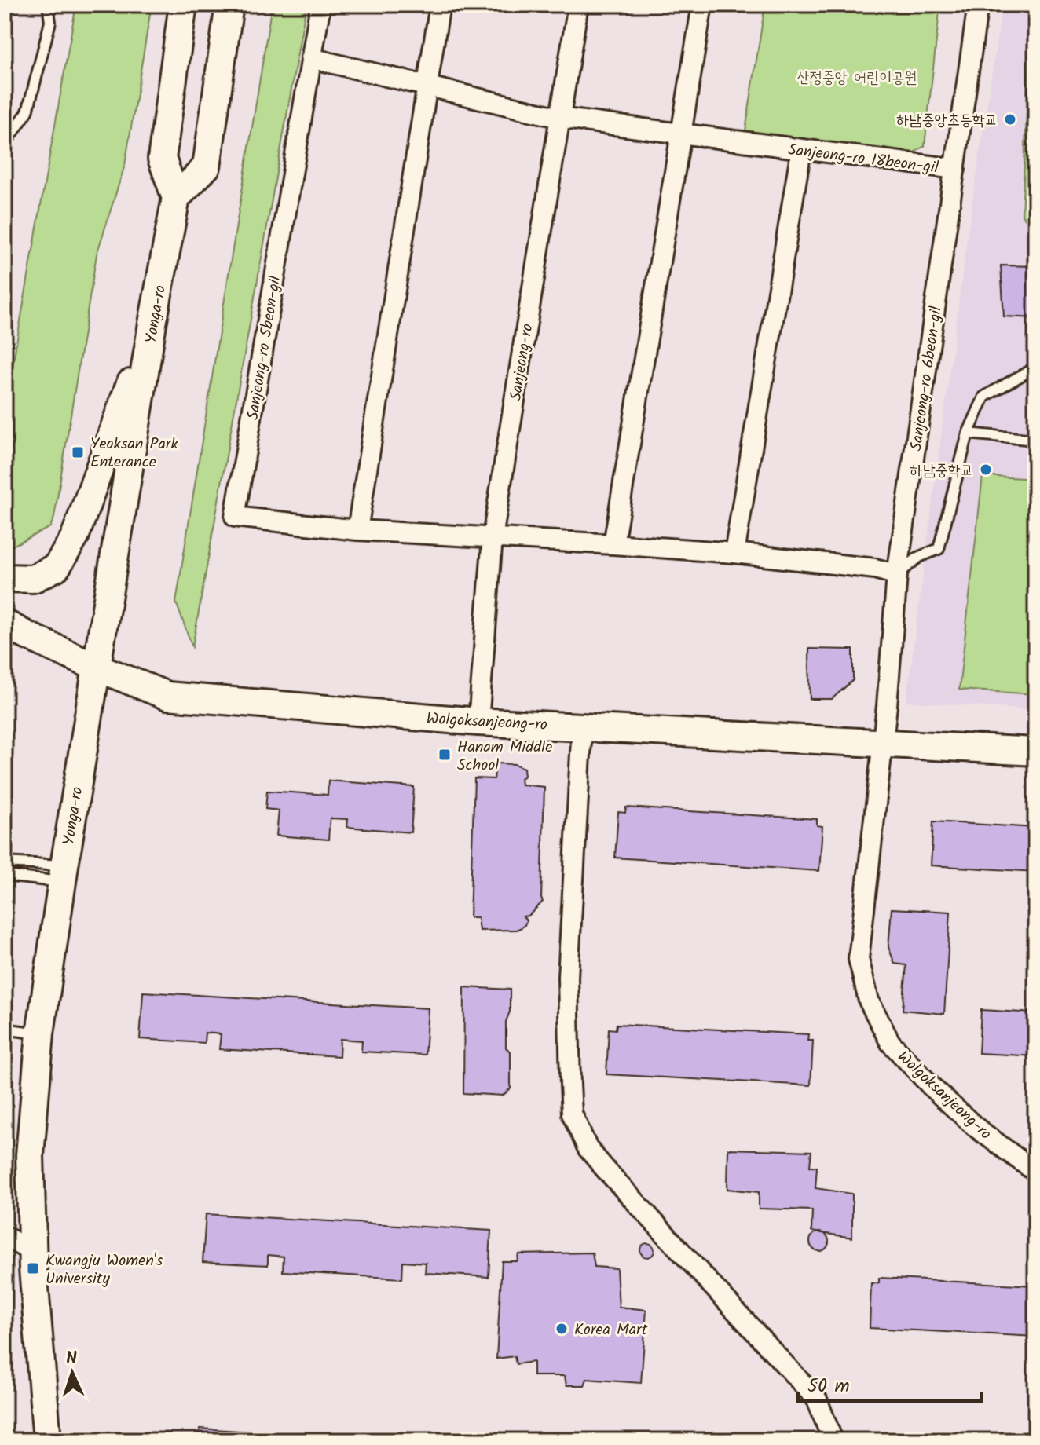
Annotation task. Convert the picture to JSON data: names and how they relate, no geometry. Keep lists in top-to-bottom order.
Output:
{
  "streets": {
    "main road": ["Yonga-ro", "Wolgoksanjeong-ro"],
    "street": [
      "Sanjeong-ro 18beon-gil",
      "Sanjeong-ro 5beon-gil",
      "Sanjeong-ro",
      "Sanjeong-ro 6beon-gil"
    ]
  },
  "crossings": [
    ["Sanjeong-ro 18beon-gil", "Sanjeong-ro 5beon-gil"],
    ["Sanjeong-ro 18beon-gil", "Sanjeong-ro"],
    ["Sanjeong-ro 18beon-gil", "Sanjeong-ro 6beon-gil"],
    ["Yonga-ro", "Wolgoksanjeong-ro"],
    ["Sanjeong-ro 5beon-gil", "Sanjeong-ro"],
    ["Sanjeong-ro", "Wolgoksanjeong-ro"],
    ["Sanjeong-ro 6beon-gil", "Wolgoksanjeong-ro"]
  ],
  "parks": ["산정중앙 어린이공원"],
  "places": {
    "other": ["하남중앙초등학교", "하남중학교", "Korea Mart"],
    "transit": ["Yeoksan Park Enterance", "Hanam Middle School", "Kwangju Women's University"]
  },
  "scale_bar": "50 m",
  "north": "top"
}
